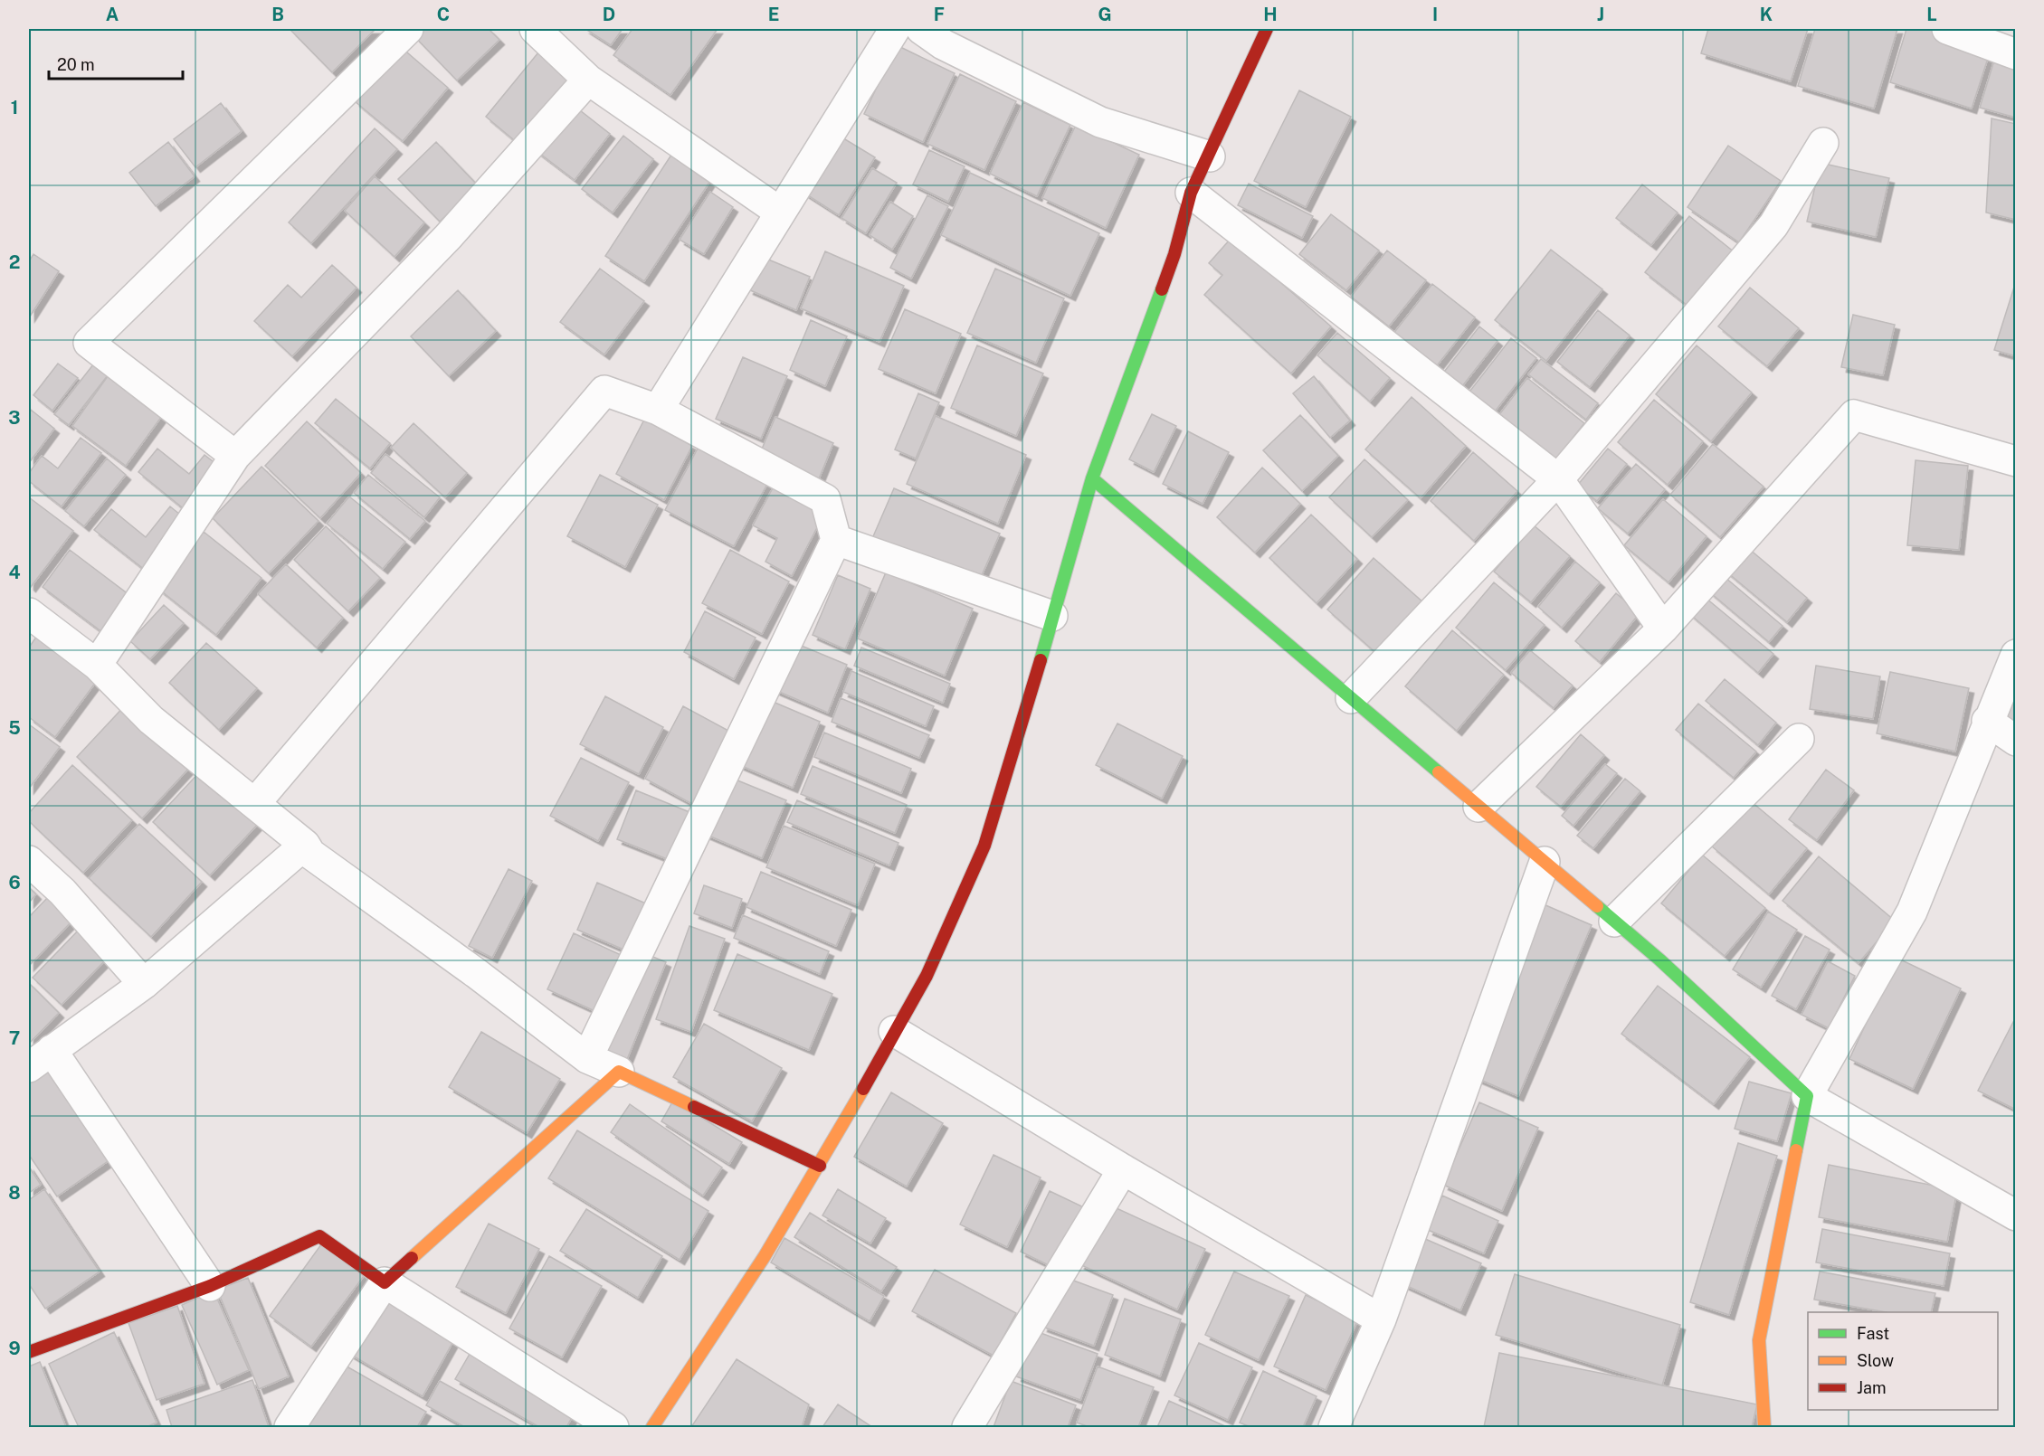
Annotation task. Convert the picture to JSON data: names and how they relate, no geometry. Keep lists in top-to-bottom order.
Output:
{
  "legend": ["Fast", "Slow", "Jam"],
  "scale_bar": "20 m",
  "grid": {
    "columns": [
      "A",
      "B",
      "C",
      "D",
      "E",
      "F",
      "G",
      "H",
      "I",
      "J",
      "K",
      "L"
    ],
    "rows": [
      "1",
      "2",
      "3",
      "4",
      "5",
      "6",
      "7",
      "8",
      "9"
    ]
  }
}
